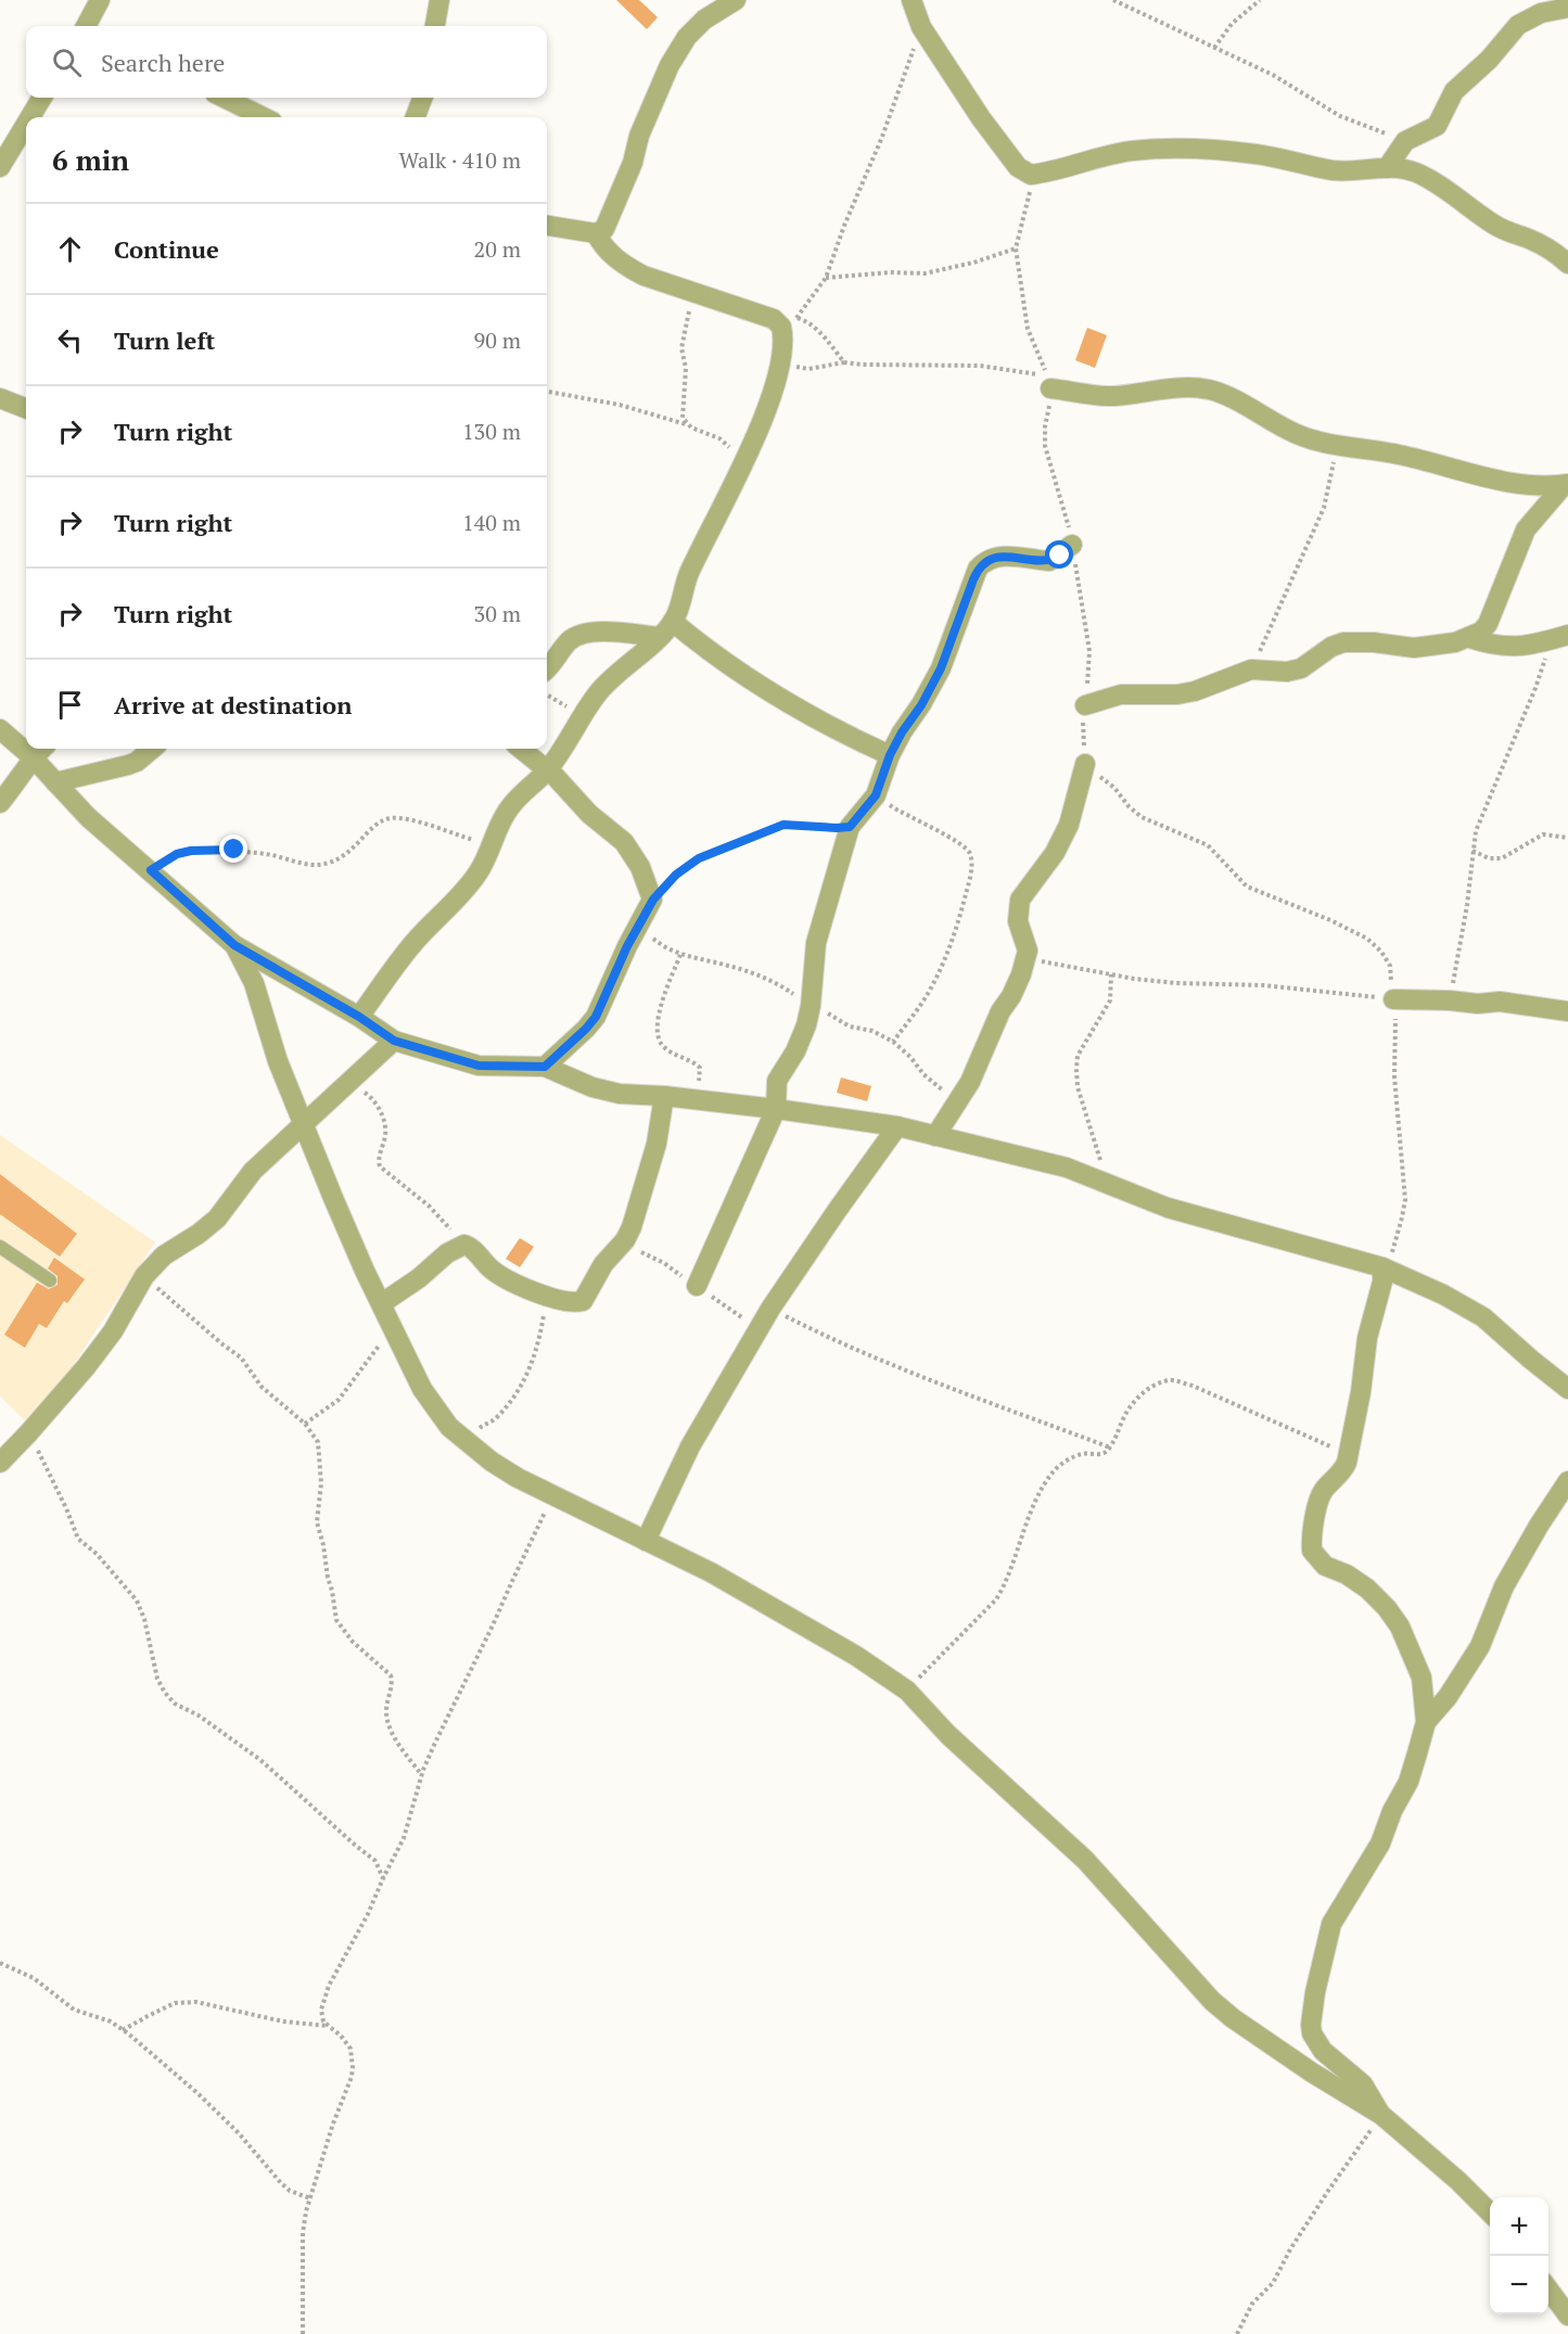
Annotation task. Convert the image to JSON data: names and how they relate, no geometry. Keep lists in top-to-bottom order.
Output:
{
  "page": {
    "search": "Search here",
    "heading": ["6 min", "Walk · 410 m"],
    "list": [
      ["Continue", "20 m"],
      ["Turn left", "90 m"],
      ["Turn right", "130 m"],
      ["Turn right", "140 m"],
      ["Turn right", "30 m"],
      "Arrive at destination"
    ],
    "map_buttons": ["+", "−"]
  }
}
